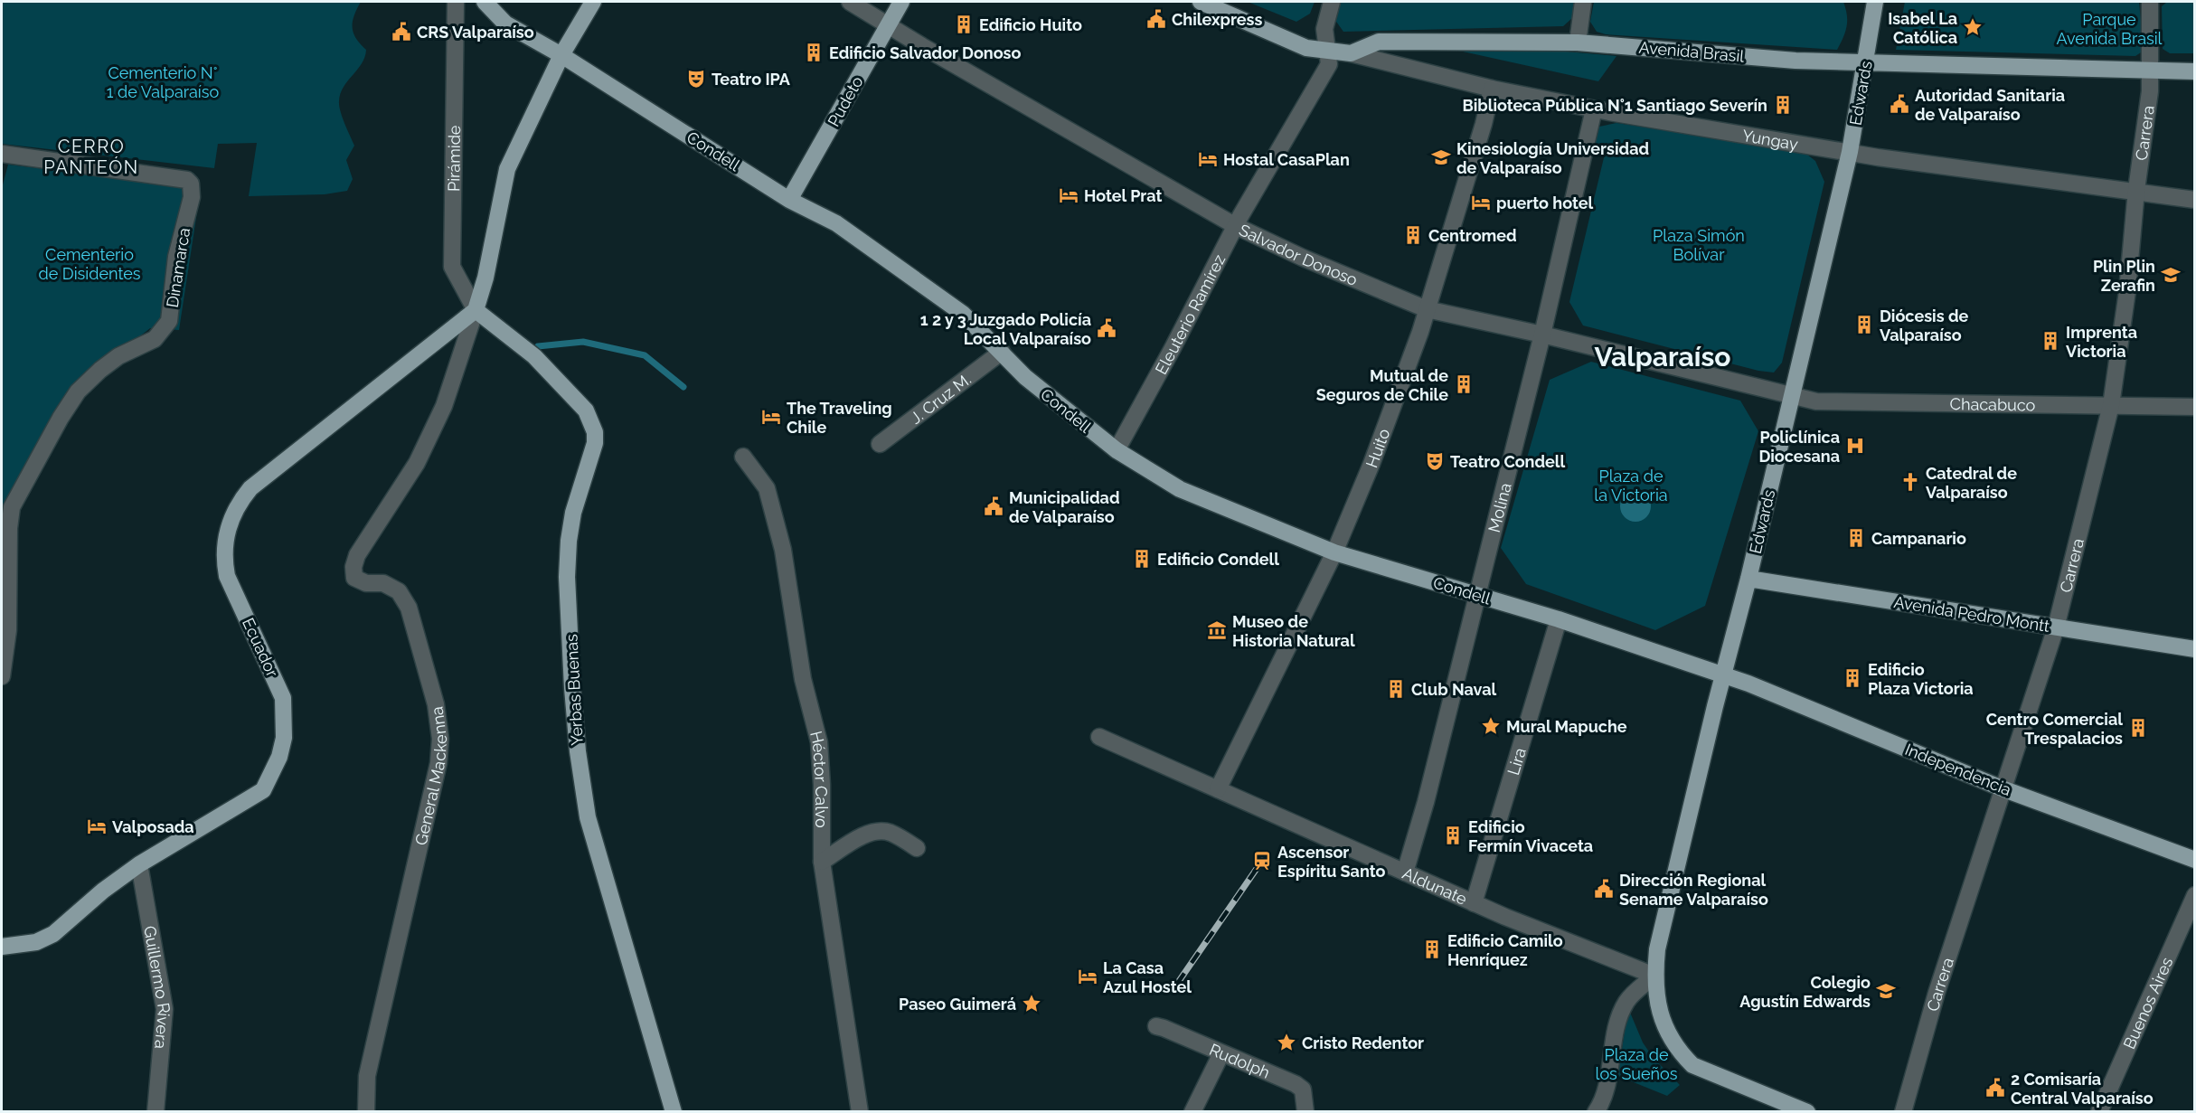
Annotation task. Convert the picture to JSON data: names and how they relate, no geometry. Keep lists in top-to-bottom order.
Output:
{
  "streets": {
    "main road": [
      "Avenida Brasil",
      "Edwards",
      "Pudeto",
      "Condell",
      "Avenida Pedro Montt",
      "Ecuador",
      "Yerbas Buenas",
      "Independencia"
    ],
    "street": [
      "Carrera",
      "Yungay",
      "Pirámide",
      "Salvador Donoso",
      "Dinamarca",
      "Eleuterio Ramírez",
      "J. Cruz M.",
      "Chacabuco",
      "Huito",
      "Molina",
      "Lira",
      "General Mackenna",
      "Héctor Calvo",
      "Aldunate",
      "Guillermo Rivera",
      "Buenos Aires",
      "Rudolph"
    ]
  },
  "crossings": [
    ["Avenida Brasil", "Edwards"],
    ["Avenida Brasil", "Carrera"],
    ["Avenida Brasil", "Yungay"],
    ["Avenida Brasil", "Eleuterio Ramírez"],
    ["Edwards", "Yungay"],
    ["Edwards", "Condell"],
    ["Edwards", "Salvador Donoso"],
    ["Edwards", "Chacabuco"],
    ["Edwards", "Avenida Pedro Montt"],
    ["Edwards", "Independencia"],
    ["Edwards", "Aldunate"],
    ["Pudeto", "Condell"],
    ["Pudeto", "Salvador Donoso"],
    ["Carrera", "Yungay"],
    ["Carrera", "Chacabuco"],
    ["Carrera", "Avenida Pedro Montt"],
    ["Carrera", "Independencia"],
    ["Yungay", "Huito"],
    ["Yungay", "Molina"],
    ["Condell", "Eleuterio Ramírez"],
    ["Condell", "J. Cruz M."],
    ["Condell", "Huito"],
    ["Condell", "Molina"],
    ["Condell", "Lira"],
    ["Condell", "Independencia"],
    ["Pirámide", "Ecuador"],
    ["Pirámide", "Yerbas Buenas"],
    ["Pirámide", "General Mackenna"],
    ["Salvador Donoso", "Eleuterio Ramírez"],
    ["Salvador Donoso", "Chacabuco"],
    ["Salvador Donoso", "Huito"],
    ["Salvador Donoso", "Molina"],
    ["Huito", "Aldunate"],
    ["Molina", "Aldunate"],
    ["Ecuador", "Yerbas Buenas"],
    ["Ecuador", "General Mackenna"],
    ["Ecuador", "Guillermo Rivera"],
    ["Yerbas Buenas", "General Mackenna"],
    ["Lira", "Aldunate"]
  ],
  "districts": ["CERRO PANTEÓN", "Valparaíso"],
  "parks": [
    "Parque Avenida Brasil",
    "Cementerio N° 1 de Valparaíso",
    "Plaza Simón Bolívar",
    "Cementerio de Disidentes",
    "Plaza de la Victoria",
    "Plaza de los Sueños"
  ],
  "places": {
    "public building": [
      "Chilexpress",
      "CRS Valparaíso",
      "Autoridad Sanitaria de Valparaíso",
      "1 2 y 3 Juzgado Policía Local Valparaíso",
      "Municipalidad de Valparaíso",
      "Dirección Regional Sename Valparaíso",
      "2 Comisaría Central Valparaíso"
    ],
    "building": [
      "Edificio Huito",
      "Edificio Salvador Donoso",
      "Biblioteca Pública N°1 Santiago Severín",
      "Centromed",
      "Diócesis de Valparaíso",
      "Imprenta Victoria",
      "Mutual de Seguros de Chile",
      "Campanario",
      "Edificio Condell",
      "Edificio Plaza Victoria",
      "Club Naval",
      "Centro Comercial Trespalacios",
      "Edificio Fermín Vivaceta",
      "Edificio Camilo Henríquez"
    ],
    "place": [
      "Isabel La Católica",
      "Mural Mapuche",
      "Paseo Guimerá",
      "Cristo Redentor"
    ],
    "theatre": ["Teatro IPA", "Teatro Condell"],
    "school or university": ["Kinesiología Universidad de Valparaíso", "Plin Plin Zerafin", "Colegio Agustín Edwards"],
    "hotel": [
      "Hostal CasaPlan",
      "Hotel Prat",
      "puerto hotel",
      "The Traveling Chile",
      "Valposada",
      "La Casa Azul Hostel"
    ],
    "hospital": ["Policlínica Diocesana"],
    "church": ["Catedral de Valparaíso"],
    "museum": ["Museo de Historia Natural"],
    "station": ["Ascensor Espíritu Santo"]
  }
}
